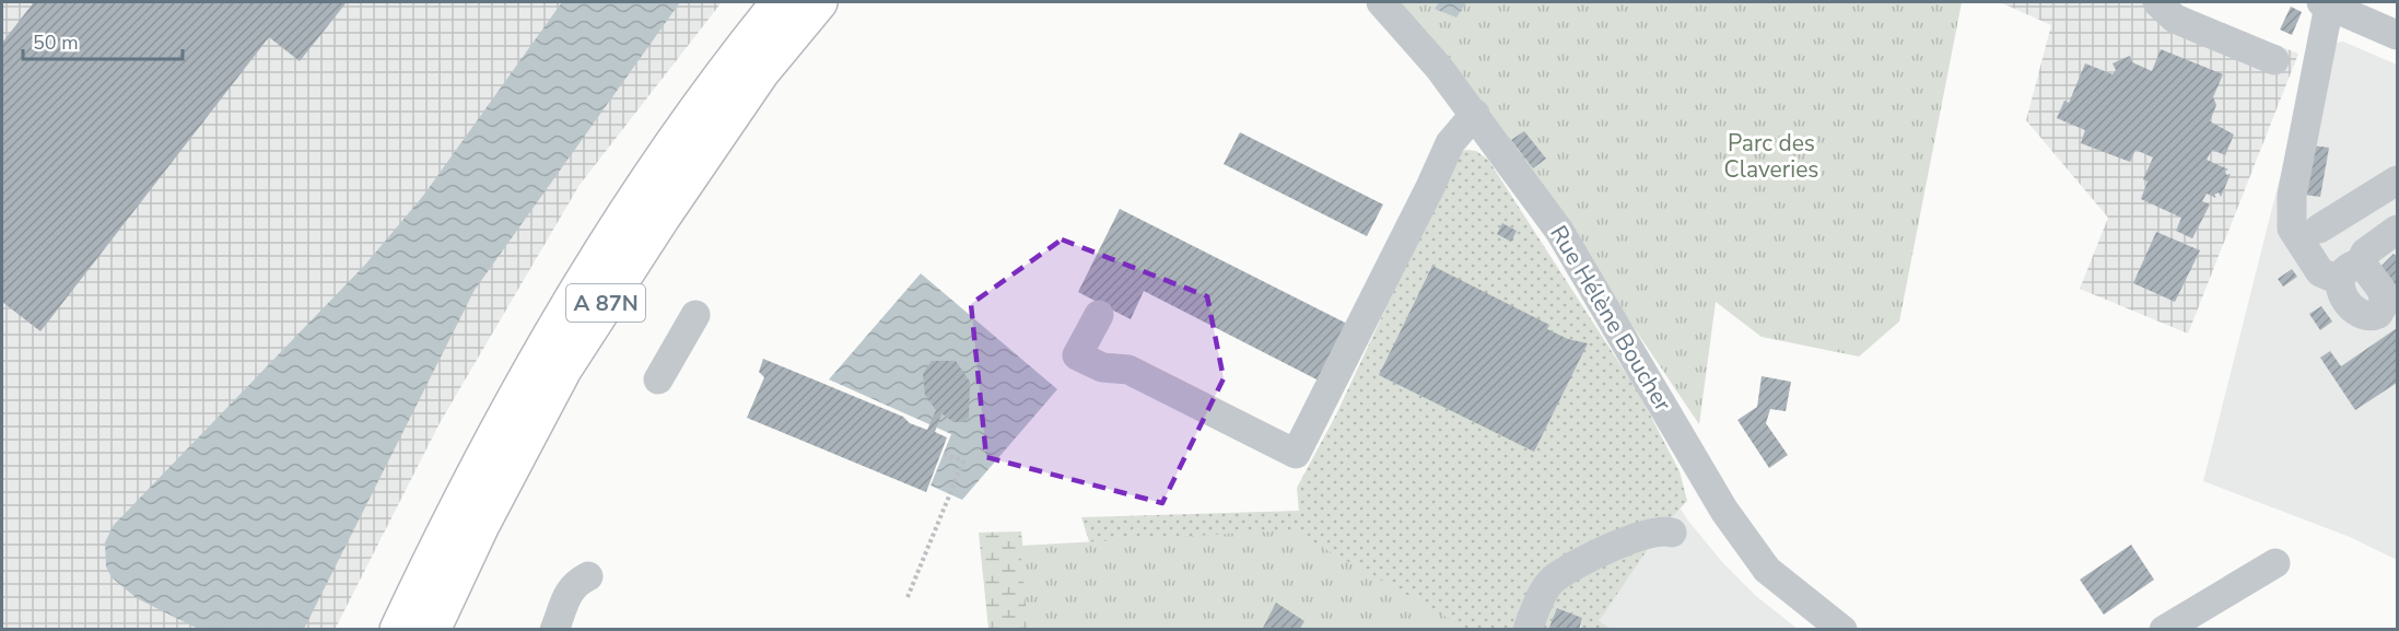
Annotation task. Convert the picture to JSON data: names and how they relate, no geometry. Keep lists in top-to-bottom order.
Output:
{
  "streets": {
    "highway": ["A 87N"],
    "street": ["Rue Hélène Boucher"]
  },
  "parks": ["Parc des Claveries"],
  "scale_bar": "50 m"
}
